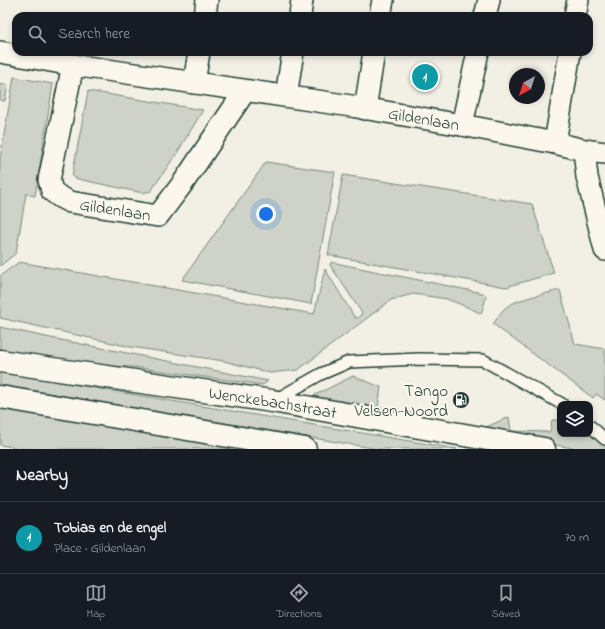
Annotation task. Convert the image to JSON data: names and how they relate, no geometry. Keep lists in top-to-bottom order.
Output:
{
  "streets": {
    "street": ["Gildenlaan", "Wenckebachstraat"]
  },
  "places": {
    "fuel station": ["Tango Velsen-Noord"]
  },
  "north": "bottom left",
  "page": {
    "search": "Search here",
    "pins": "1",
    "heading": "Nearby",
    "list": [
      {
        "mark": "1",
        "name": "Tobias en de engel",
        "note": "Place · Gildenlaan",
        "value": "70 m"
      }
    ],
    "nav": ["Map", "Directions", "Saved"]
  }
}
